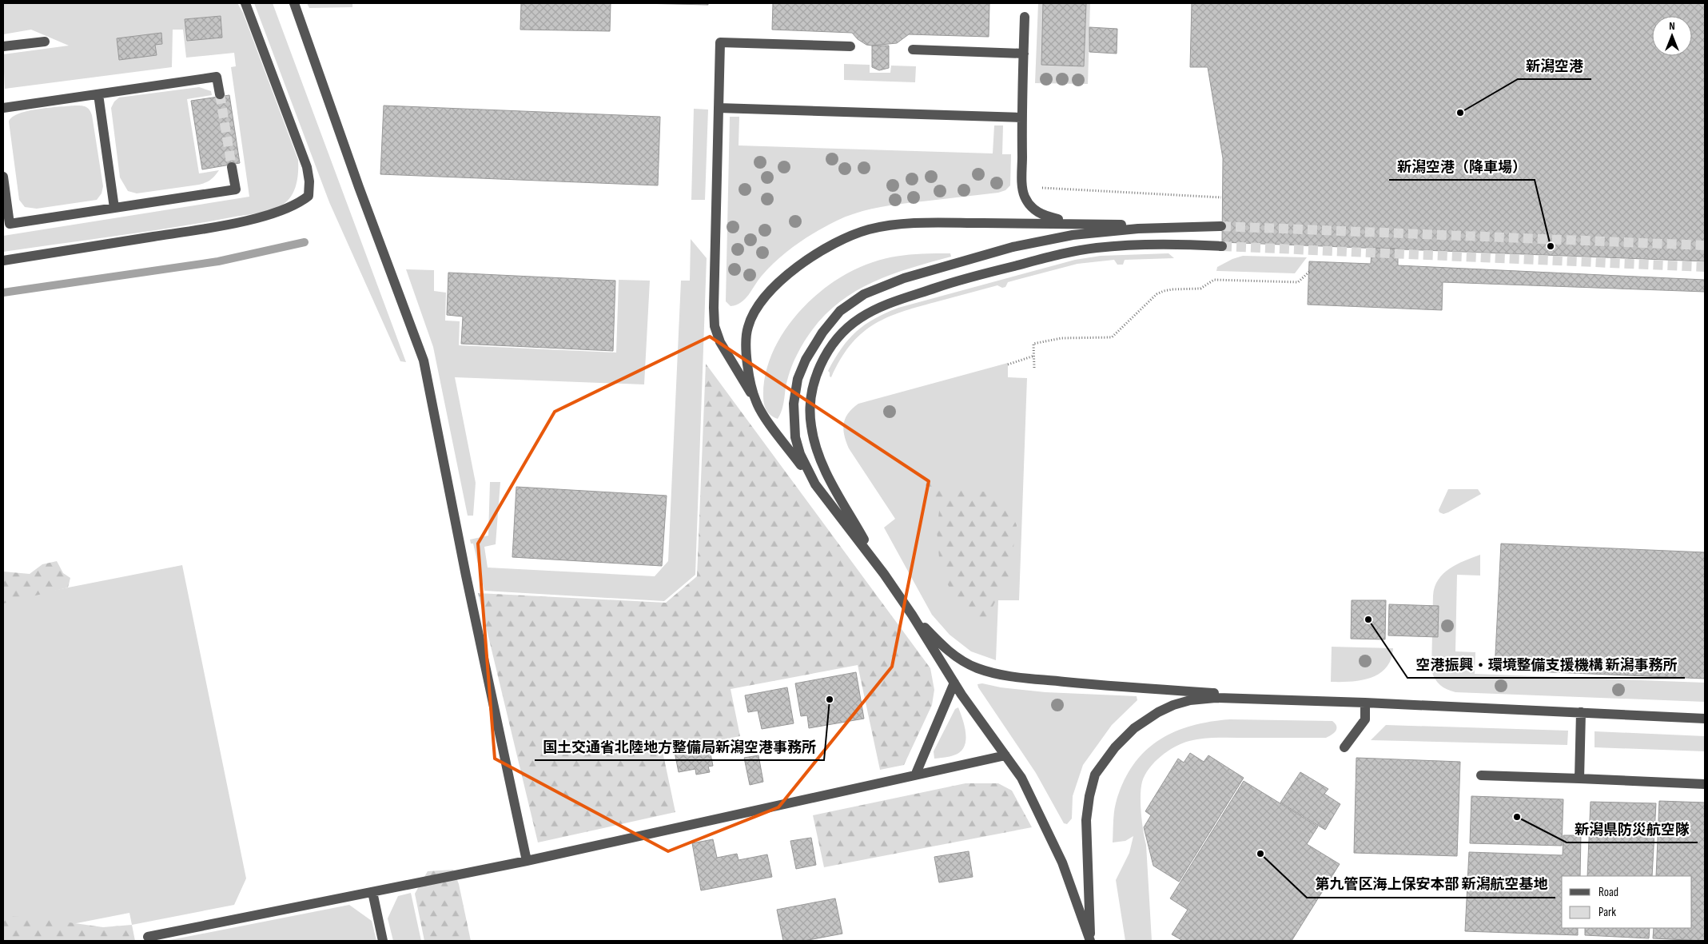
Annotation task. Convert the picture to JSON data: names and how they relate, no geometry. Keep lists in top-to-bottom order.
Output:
{
  "places": [
    "新潟空港",
    "新潟空港（降車場）",
    "空港振興・環境整備支援機構 新潟事務所",
    "国土交通省北陸地方整備局新潟空港事務所",
    "新潟県防災航空隊",
    "第九管区海上保安本部 新潟航空基地"
  ],
  "legend": ["Road", "Park"],
  "north": "top"
}
